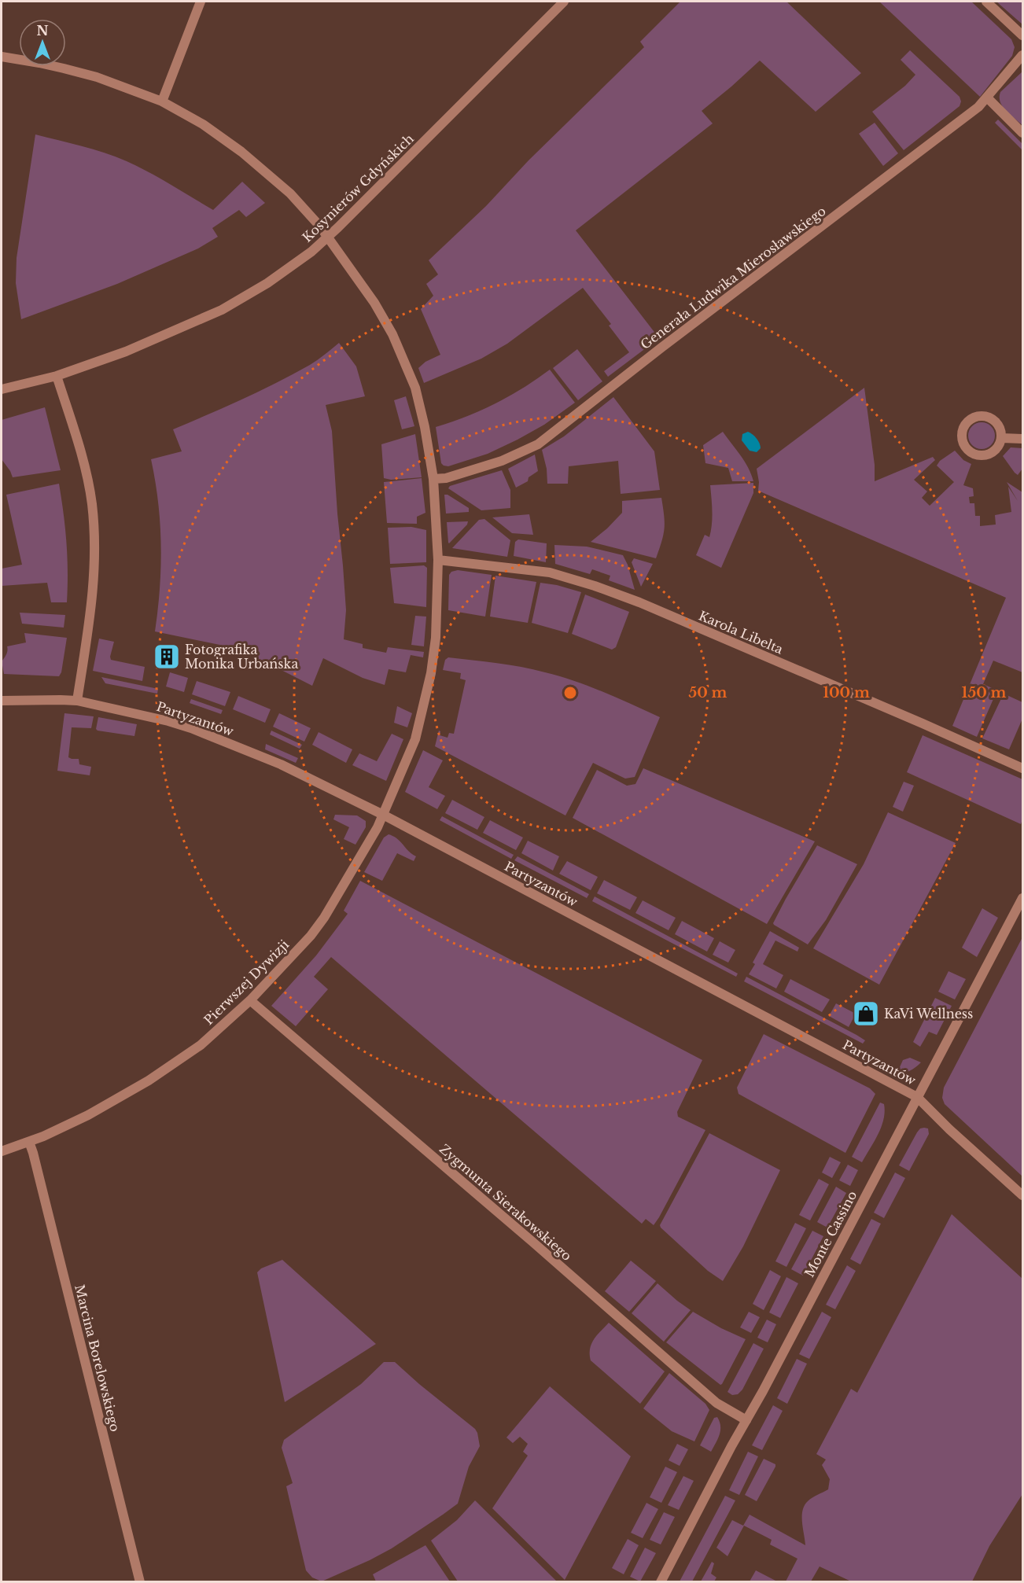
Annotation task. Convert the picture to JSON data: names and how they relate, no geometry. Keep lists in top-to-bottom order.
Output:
{
  "streets": {
    "street": [
      "Kosynierów Gdyńskich",
      "Generała Ludwika Mierosławskiego",
      "Karola Libelta",
      "Partyzantów",
      "Pierwszej Dywizji",
      "Zygmunta Sierakowskiego",
      "Monte Cassino",
      "Marcina Borelowskiego"
    ]
  },
  "crossings": [
    ["Kosynierów Gdyńskich", "Pierwszej Dywizji"],
    ["Generała Ludwika Mierosławskiego", "Pierwszej Dywizji"],
    ["Karola Libelta", "Pierwszej Dywizji"],
    ["Partyzantów", "Pierwszej Dywizji"],
    ["Partyzantów", "Monte Cassino"],
    ["Pierwszej Dywizji", "Zygmunta Sierakowskiego"],
    ["Pierwszej Dywizji", "Marcina Borelowskiego"],
    ["Zygmunta Sierakowskiego", "Monte Cassino"]
  ],
  "places": {
    "building": ["Fotografika Monika Urbańska"],
    "shop": ["KaVi Wellness"]
  },
  "north": "top",
  "rings": ["50 m", "100 m", "150 m"]
}
